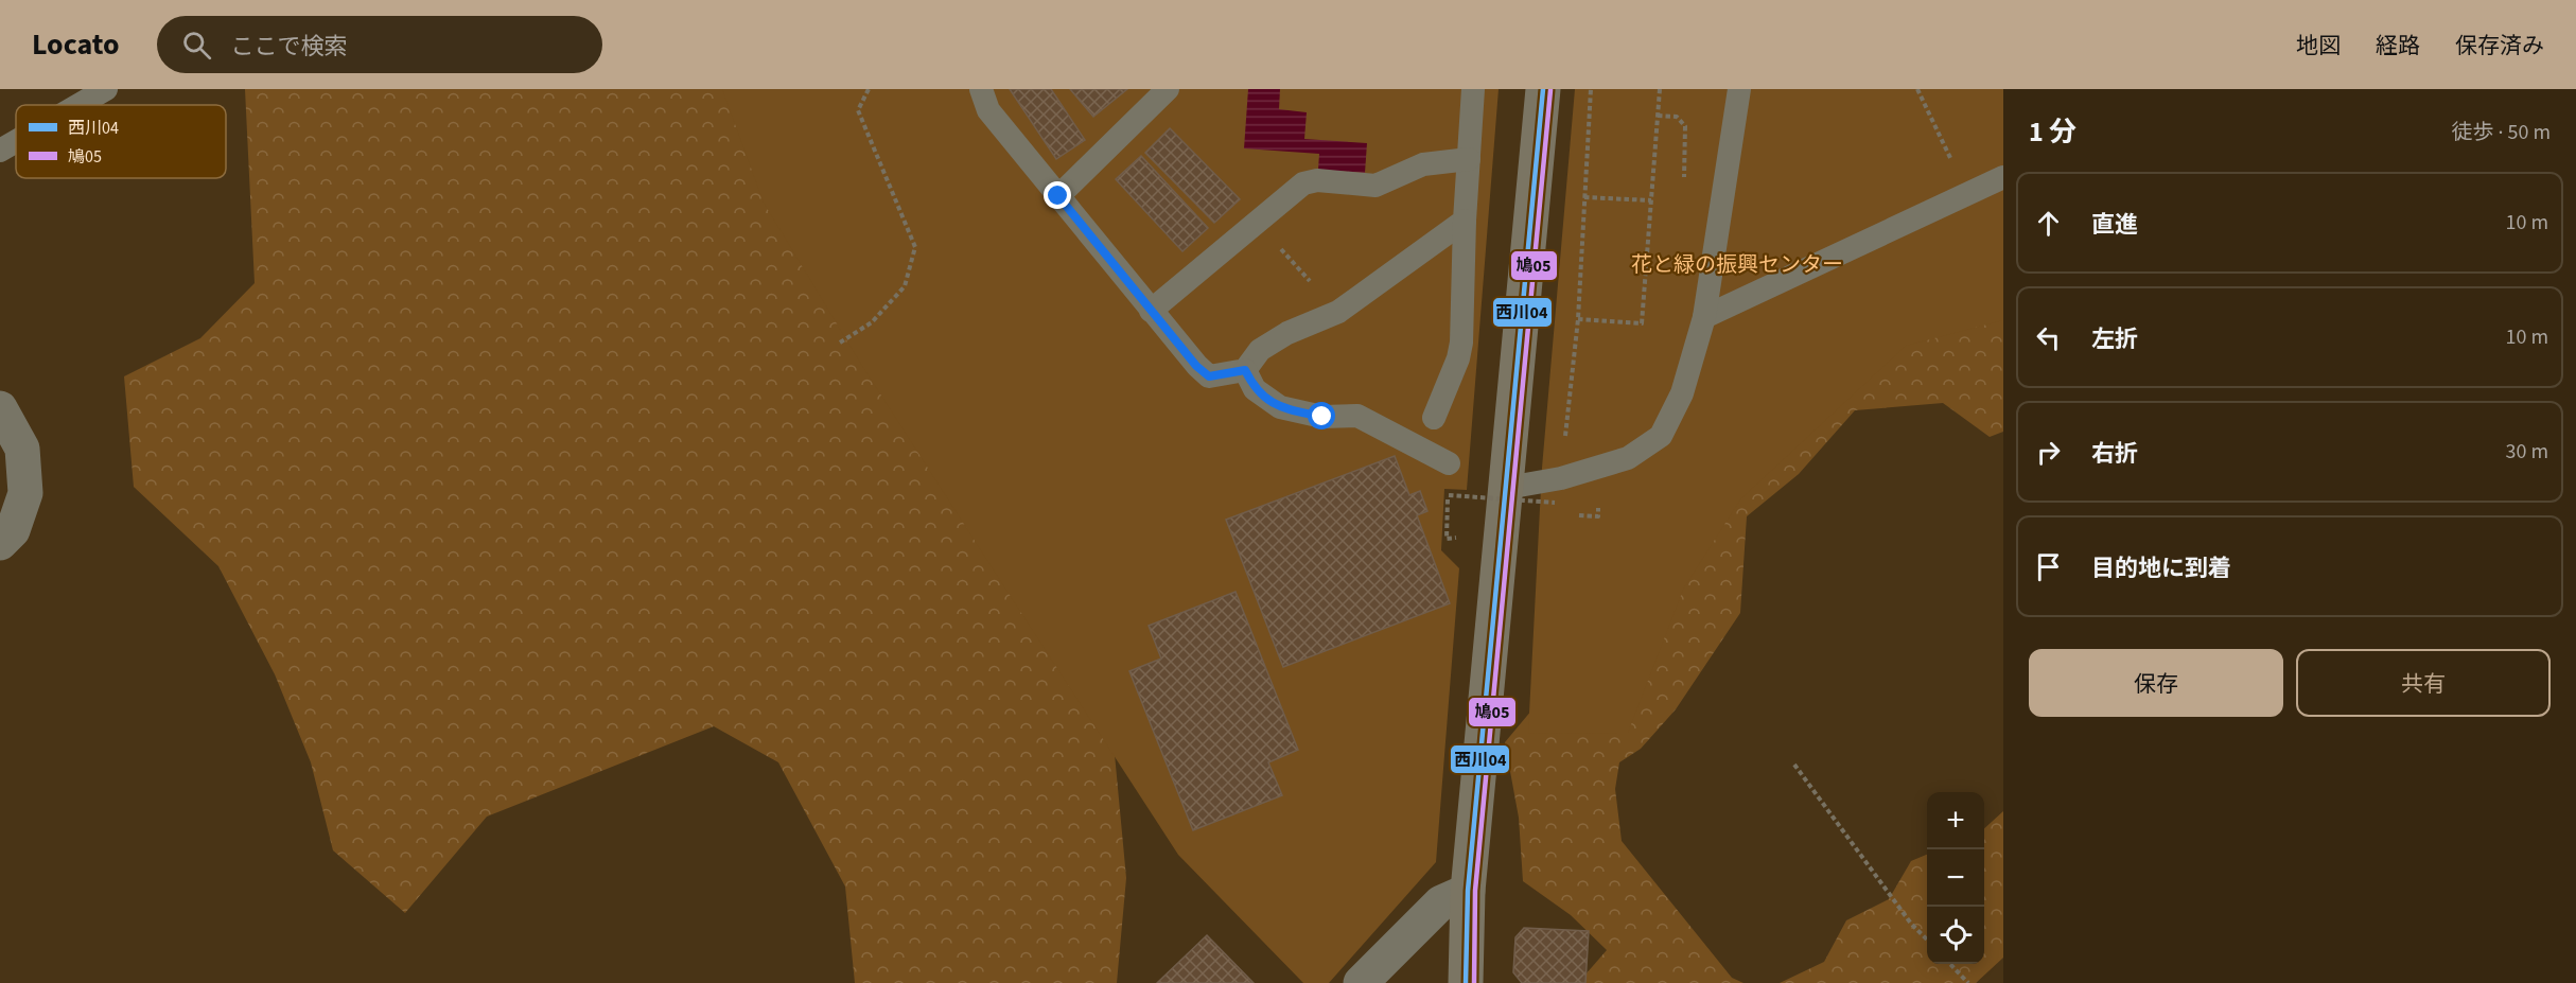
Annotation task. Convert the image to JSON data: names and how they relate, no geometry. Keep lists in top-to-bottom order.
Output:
{
  "parks": ["花と緑の振興センター"],
  "lines": ["transit line 西川04", "transit line 鳩05"],
  "legend": ["西川04", "鳩05"],
  "page": {
    "header": "Locato",
    "search": "ここで検索",
    "nav": ["地図", "経路", "保存済み"],
    "heading": ["1 分", "徒歩 · 50 m"],
    "list": [
      ["直進", "10 m"],
      ["左折", "10 m"],
      ["右折", "30 m"],
      "目的地に到着"
    ],
    "buttons": ["保存", "共有"],
    "map_buttons": ["+", "−"]
  }
}
